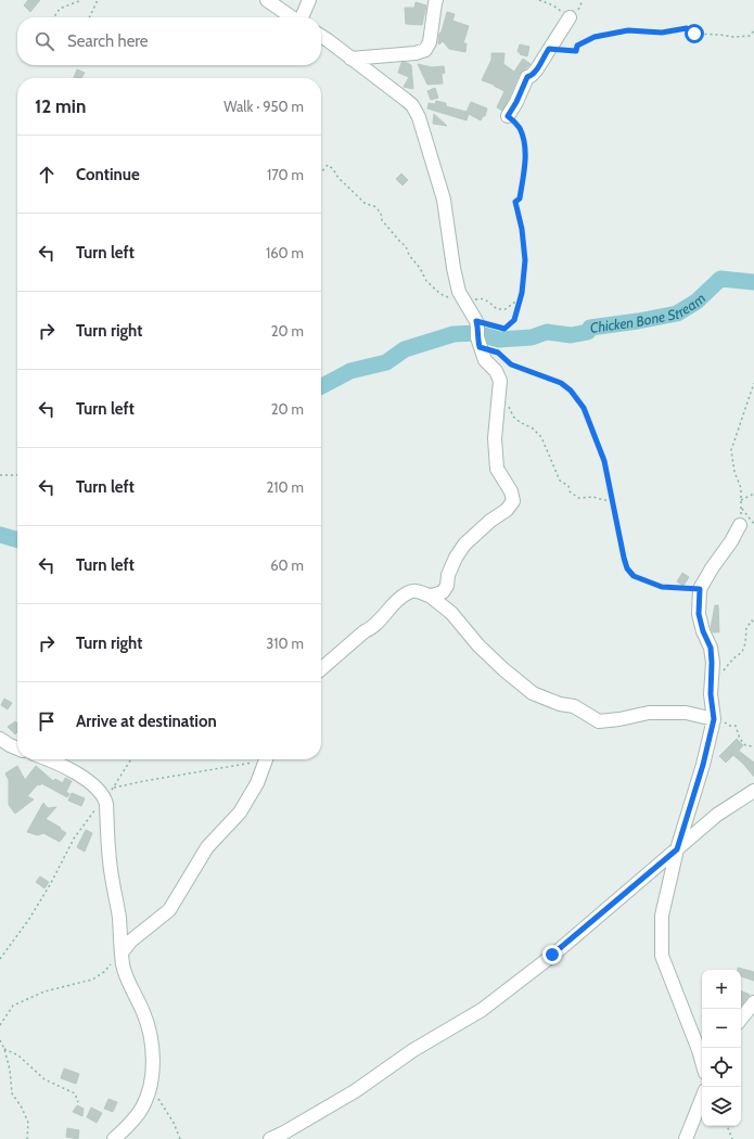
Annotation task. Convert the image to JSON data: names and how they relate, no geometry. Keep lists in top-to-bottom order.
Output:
{
  "water": ["Chicken Bone Stream"],
  "page": {
    "search": "Search here",
    "heading": ["12 min", "Walk · 950 m"],
    "list": [
      ["Continue", "170 m"],
      ["Turn left", "160 m"],
      ["Turn right", "20 m"],
      ["Turn left", "20 m"],
      ["Turn left", "210 m"],
      ["Turn left", "60 m"],
      ["Turn right", "310 m"],
      "Arrive at destination"
    ],
    "map_buttons": ["+", "−"]
  }
}
